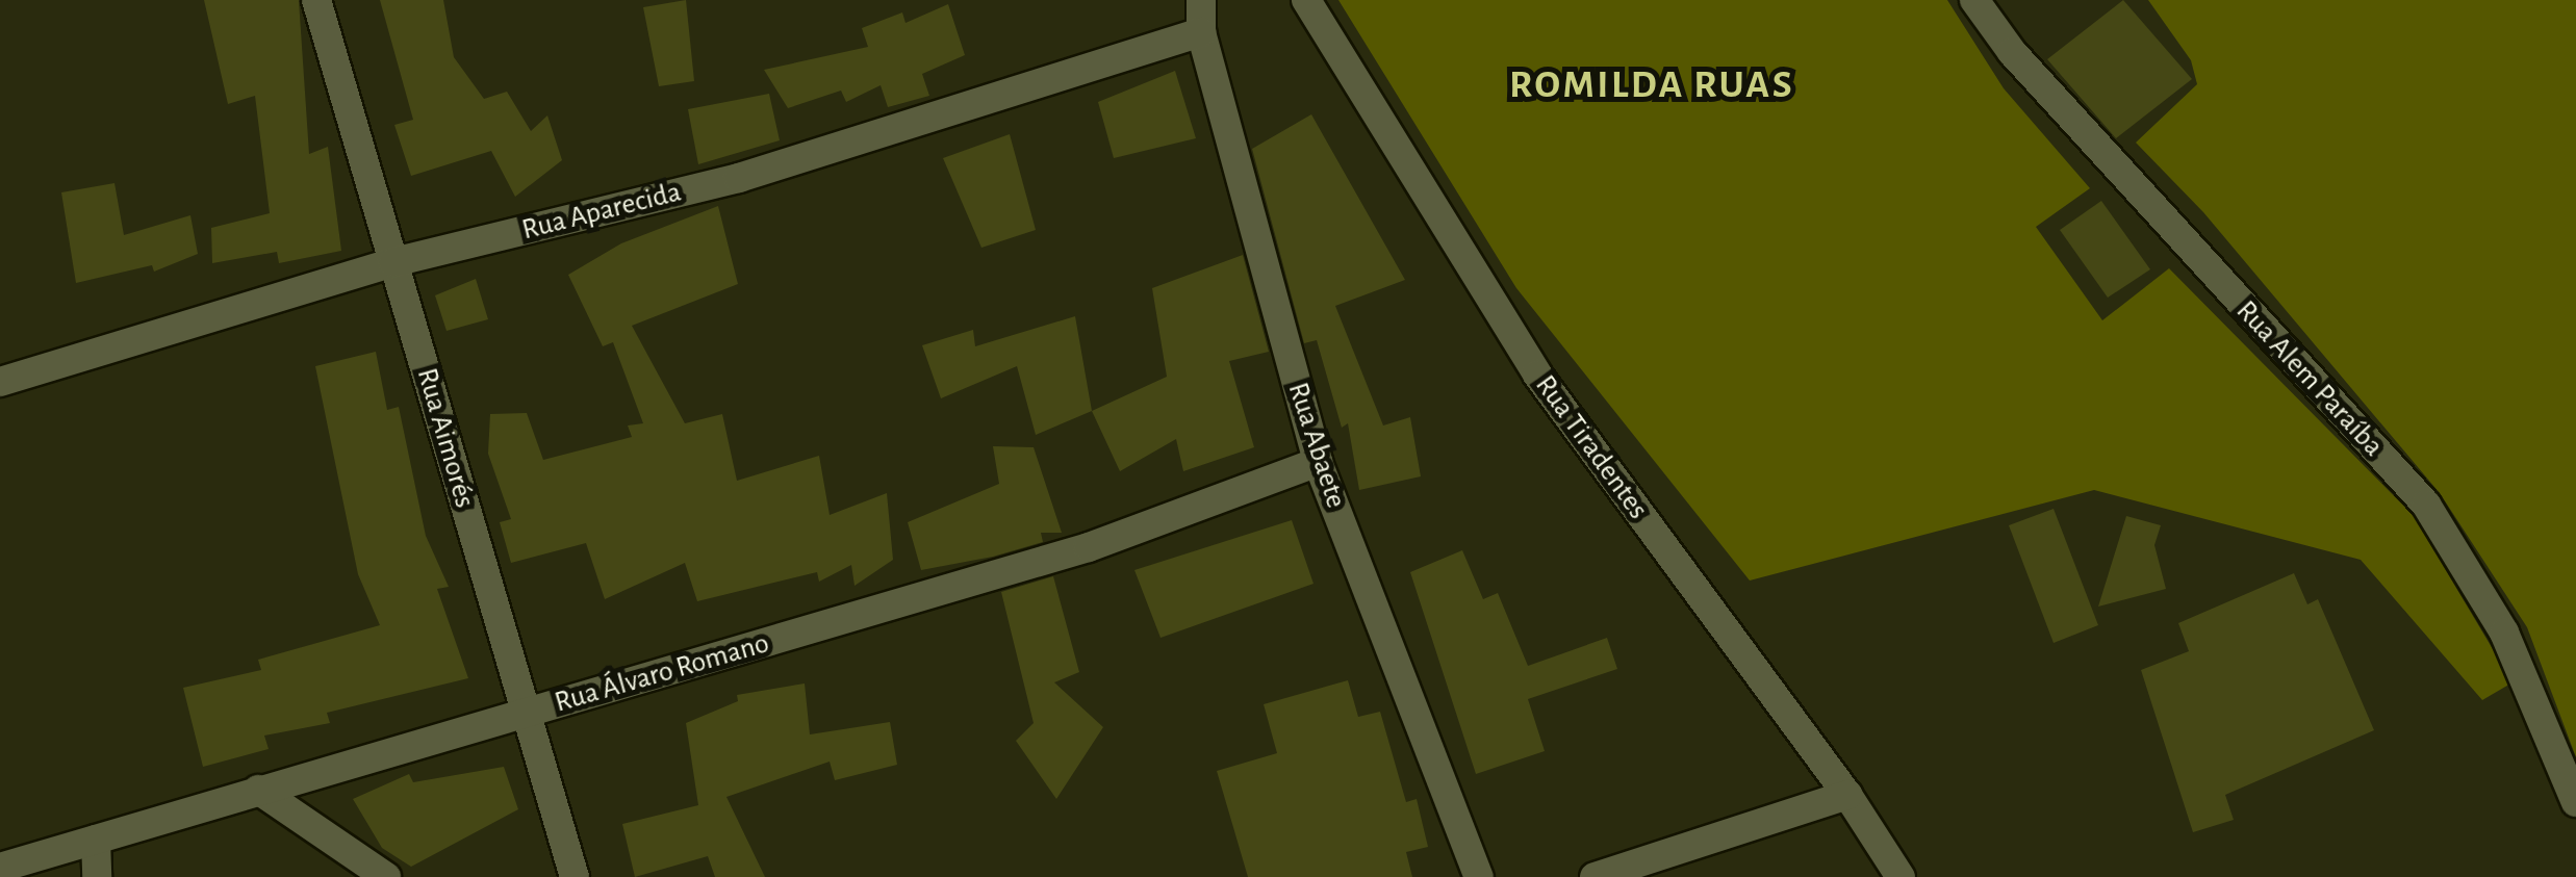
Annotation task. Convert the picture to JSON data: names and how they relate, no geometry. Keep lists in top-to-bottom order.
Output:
{
  "streets": {
    "street": [
      "Rua Aparecida",
      "Rua Alem Paraíba",
      "Rua Aimorés",
      "Rua Abaete",
      "Rua Tiradentes",
      "Rua Álvaro Romano"
    ]
  },
  "crossings": [
    ["Rua Aparecida", "Rua Aimorés"],
    ["Rua Aparecida", "Rua Abaete"],
    ["Rua Aimorés", "Rua Álvaro Romano"],
    ["Rua Abaete", "Rua Álvaro Romano"]
  ],
  "districts": ["ROMILDA RUAS"]
}
